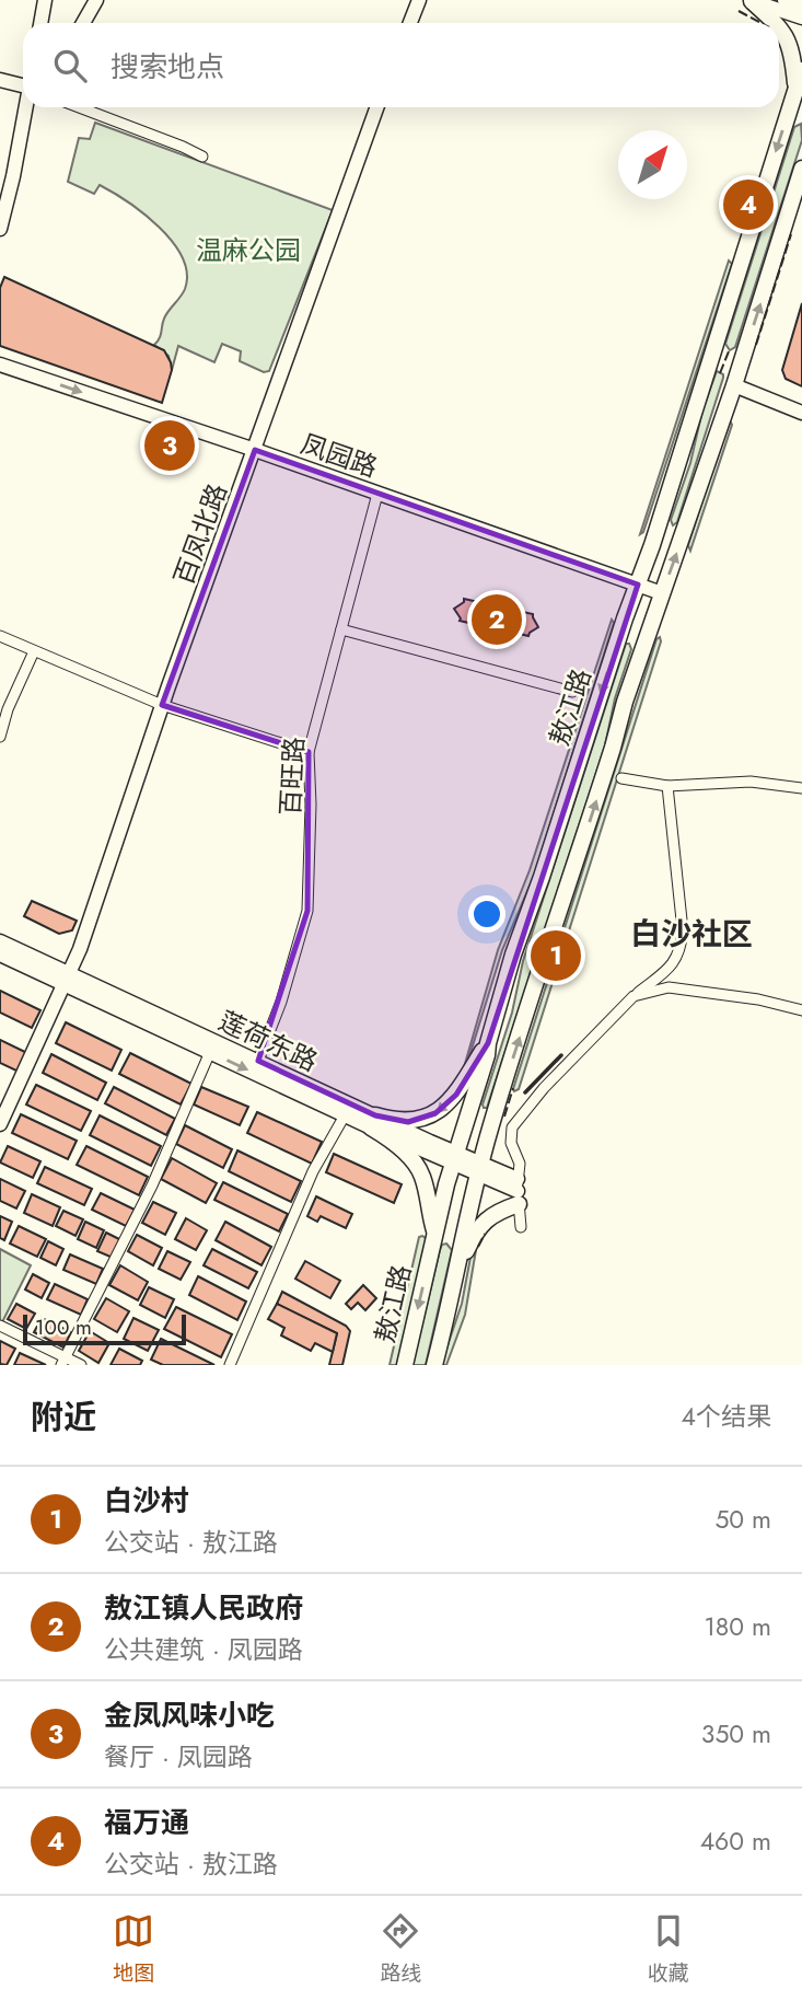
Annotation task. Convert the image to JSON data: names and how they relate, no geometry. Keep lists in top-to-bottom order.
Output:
{
  "streets": {
    "main road": ["敖江路"],
    "street": [
      "凤园路",
      "百凤北路",
      "百旺路",
      "莲荷东路"
    ]
  },
  "crossings": [
    ["凤园路", "百凤北路"],
    ["凤园路", "敖江路"],
    ["凤园路", "百旺路"],
    ["百凤北路", "莲荷东路"],
    ["敖江路", "莲荷东路"],
    ["百旺路", "莲荷东路"]
  ],
  "one_way": ["凤园路"],
  "districts": ["白沙社区"],
  "parks": ["温麻公园"],
  "scale_bar": "100 m",
  "north": "top right",
  "page": {
    "search": "搜索地点",
    "pins": [
      "4",
      "3",
      "2",
      "1"
    ],
    "scale": "100 m",
    "heading": ["附近", "4个结果"],
    "list": [
      {
        "mark": "1",
        "name": "白沙村",
        "note": "公交站 · 敖江路",
        "value": "50 m"
      },
      {
        "mark": "2",
        "name": "敖江镇人民政府",
        "note": "公共建筑 · 凤园路",
        "value": "180 m"
      },
      {
        "mark": "3",
        "name": "金凤风味小吃",
        "note": "餐厅 · 凤园路",
        "value": "350 m"
      },
      {
        "mark": "4",
        "name": "福万通",
        "note": "公交站 · 敖江路",
        "value": "460 m"
      }
    ],
    "nav": ["地图", "路线", "收藏"]
  }
}
